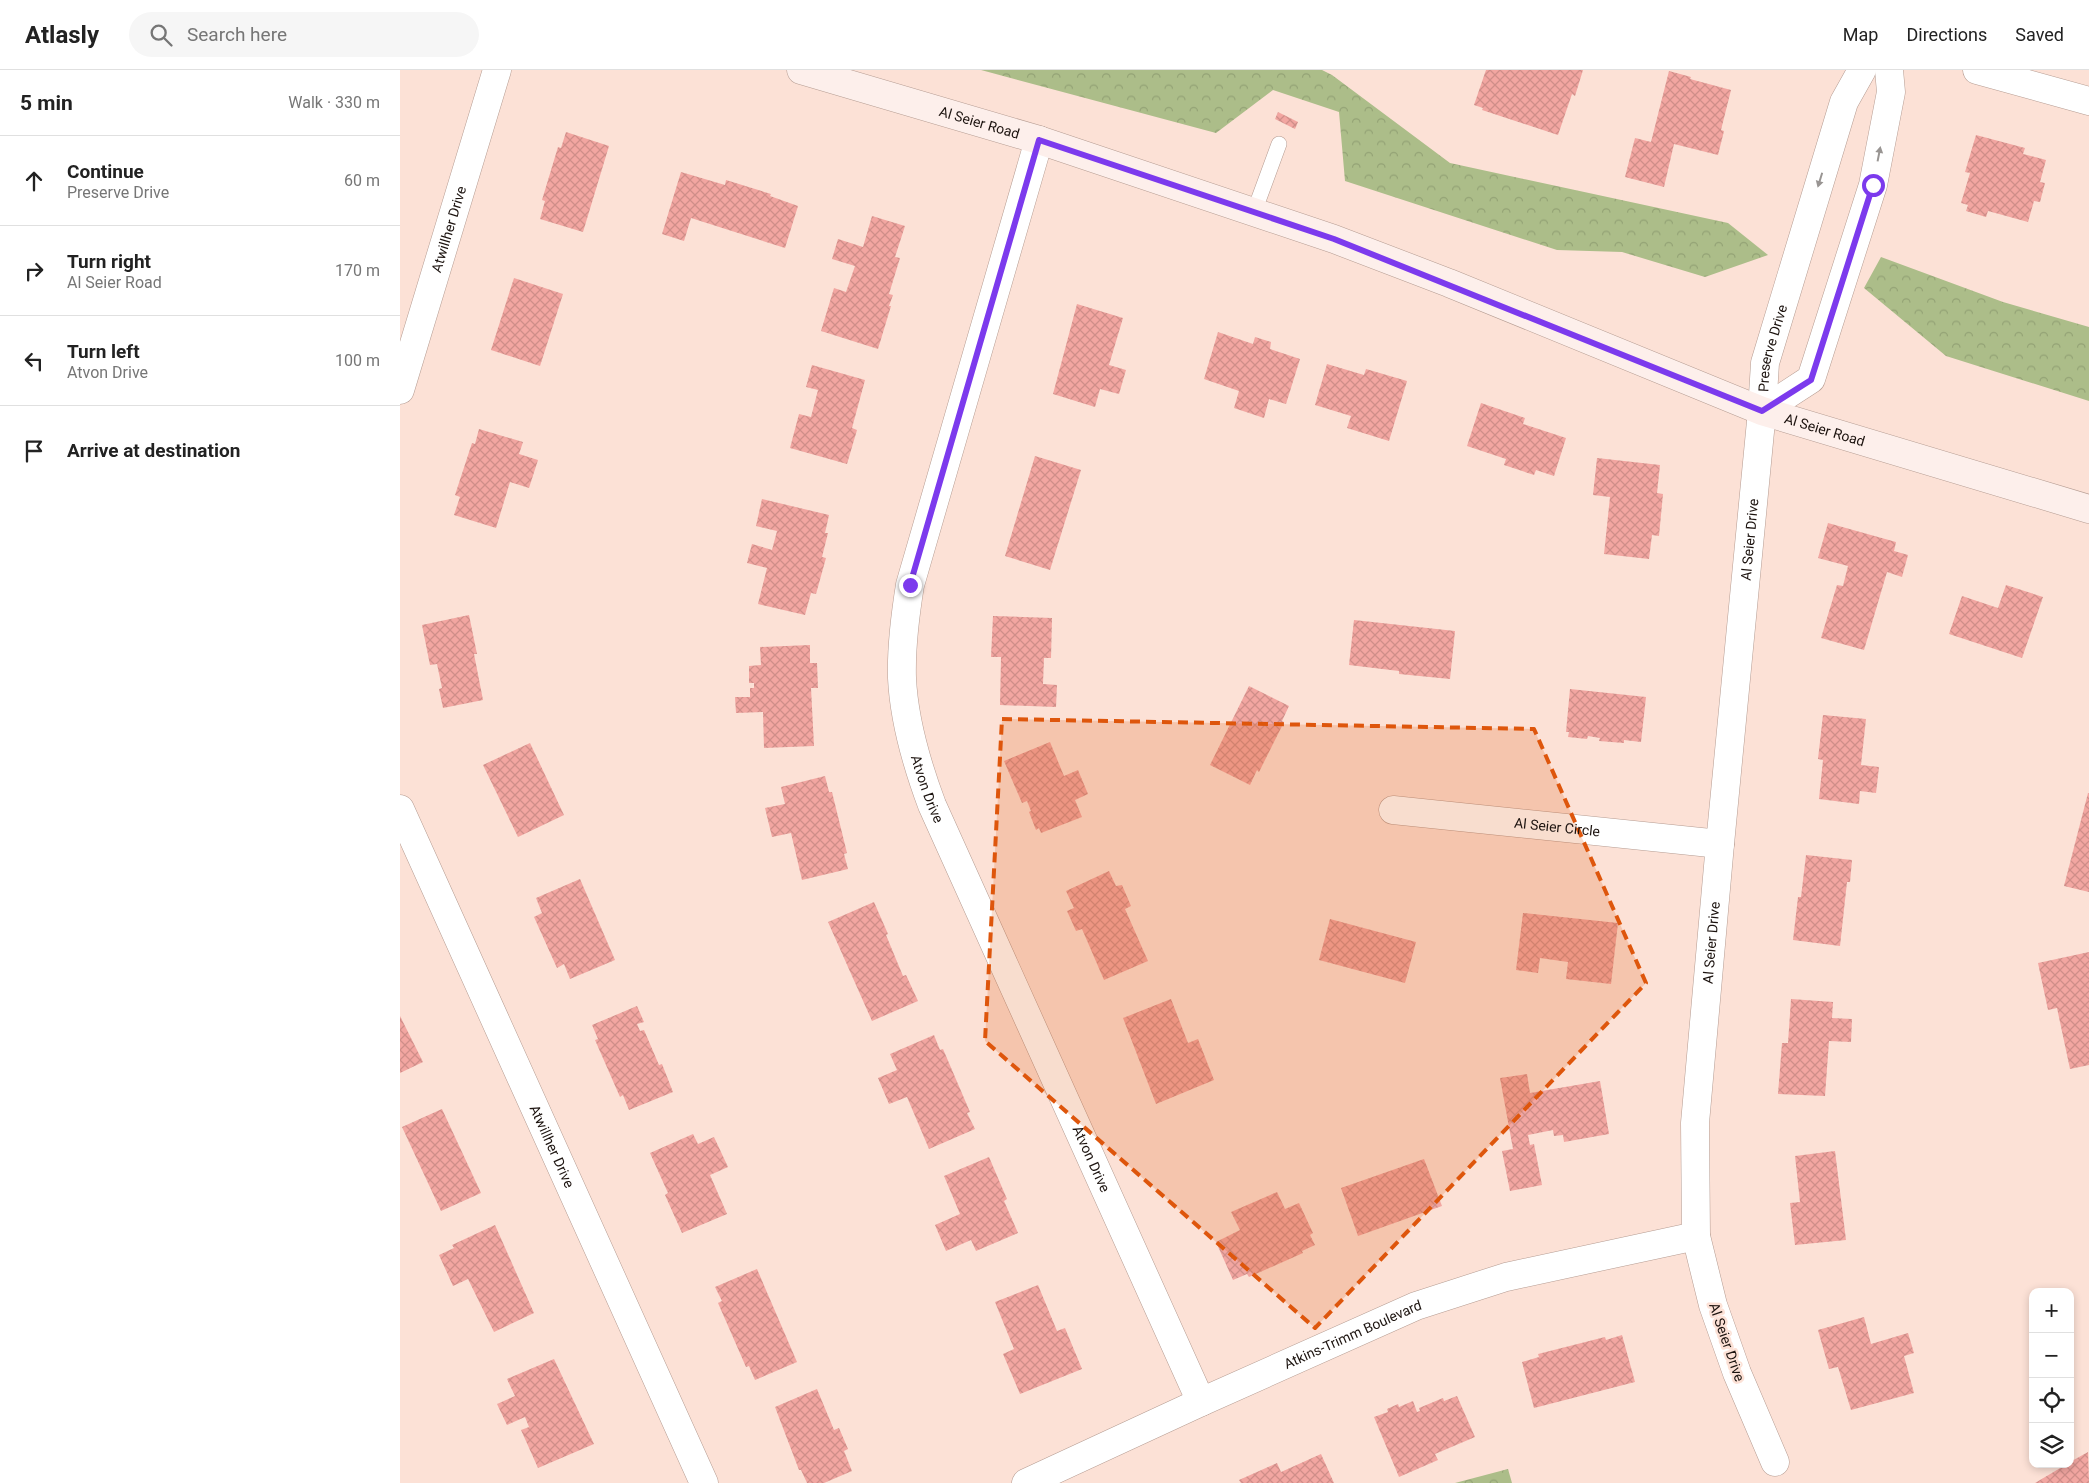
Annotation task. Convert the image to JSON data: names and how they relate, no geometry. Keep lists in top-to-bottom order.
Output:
{
  "streets": {
    "street": [
      "Al Seier Road",
      "Atwillher Drive",
      "Preserve Drive",
      "Al Seier Drive",
      "Atvon Drive",
      "Al Seier Circle",
      "Atkins-Trimm Boulevard"
    ]
  },
  "crossings": [
    ["Al Seier Road", "Preserve Drive"],
    ["Al Seier Road", "Al Seier Drive"],
    ["Al Seier Road", "Atvon Drive"],
    ["Preserve Drive", "Al Seier Drive"],
    ["Al Seier Drive", "Al Seier Circle"],
    ["Al Seier Drive", "Atkins-Trimm Boulevard"],
    ["Atvon Drive", "Atkins-Trimm Boulevard"]
  ],
  "page": {
    "header": "Atlasly",
    "search": "Search here",
    "nav": ["Map", "Directions", "Saved"],
    "heading": ["5 min", "Walk · 330 m"],
    "list": [
      ["Continue", "Preserve Drive", "60 m"],
      ["Turn right", "Al Seier Road", "170 m"],
      ["Turn left", "Atvon Drive", "100 m"],
      "Arrive at destination"
    ],
    "map_buttons": ["+", "−"]
  }
}
